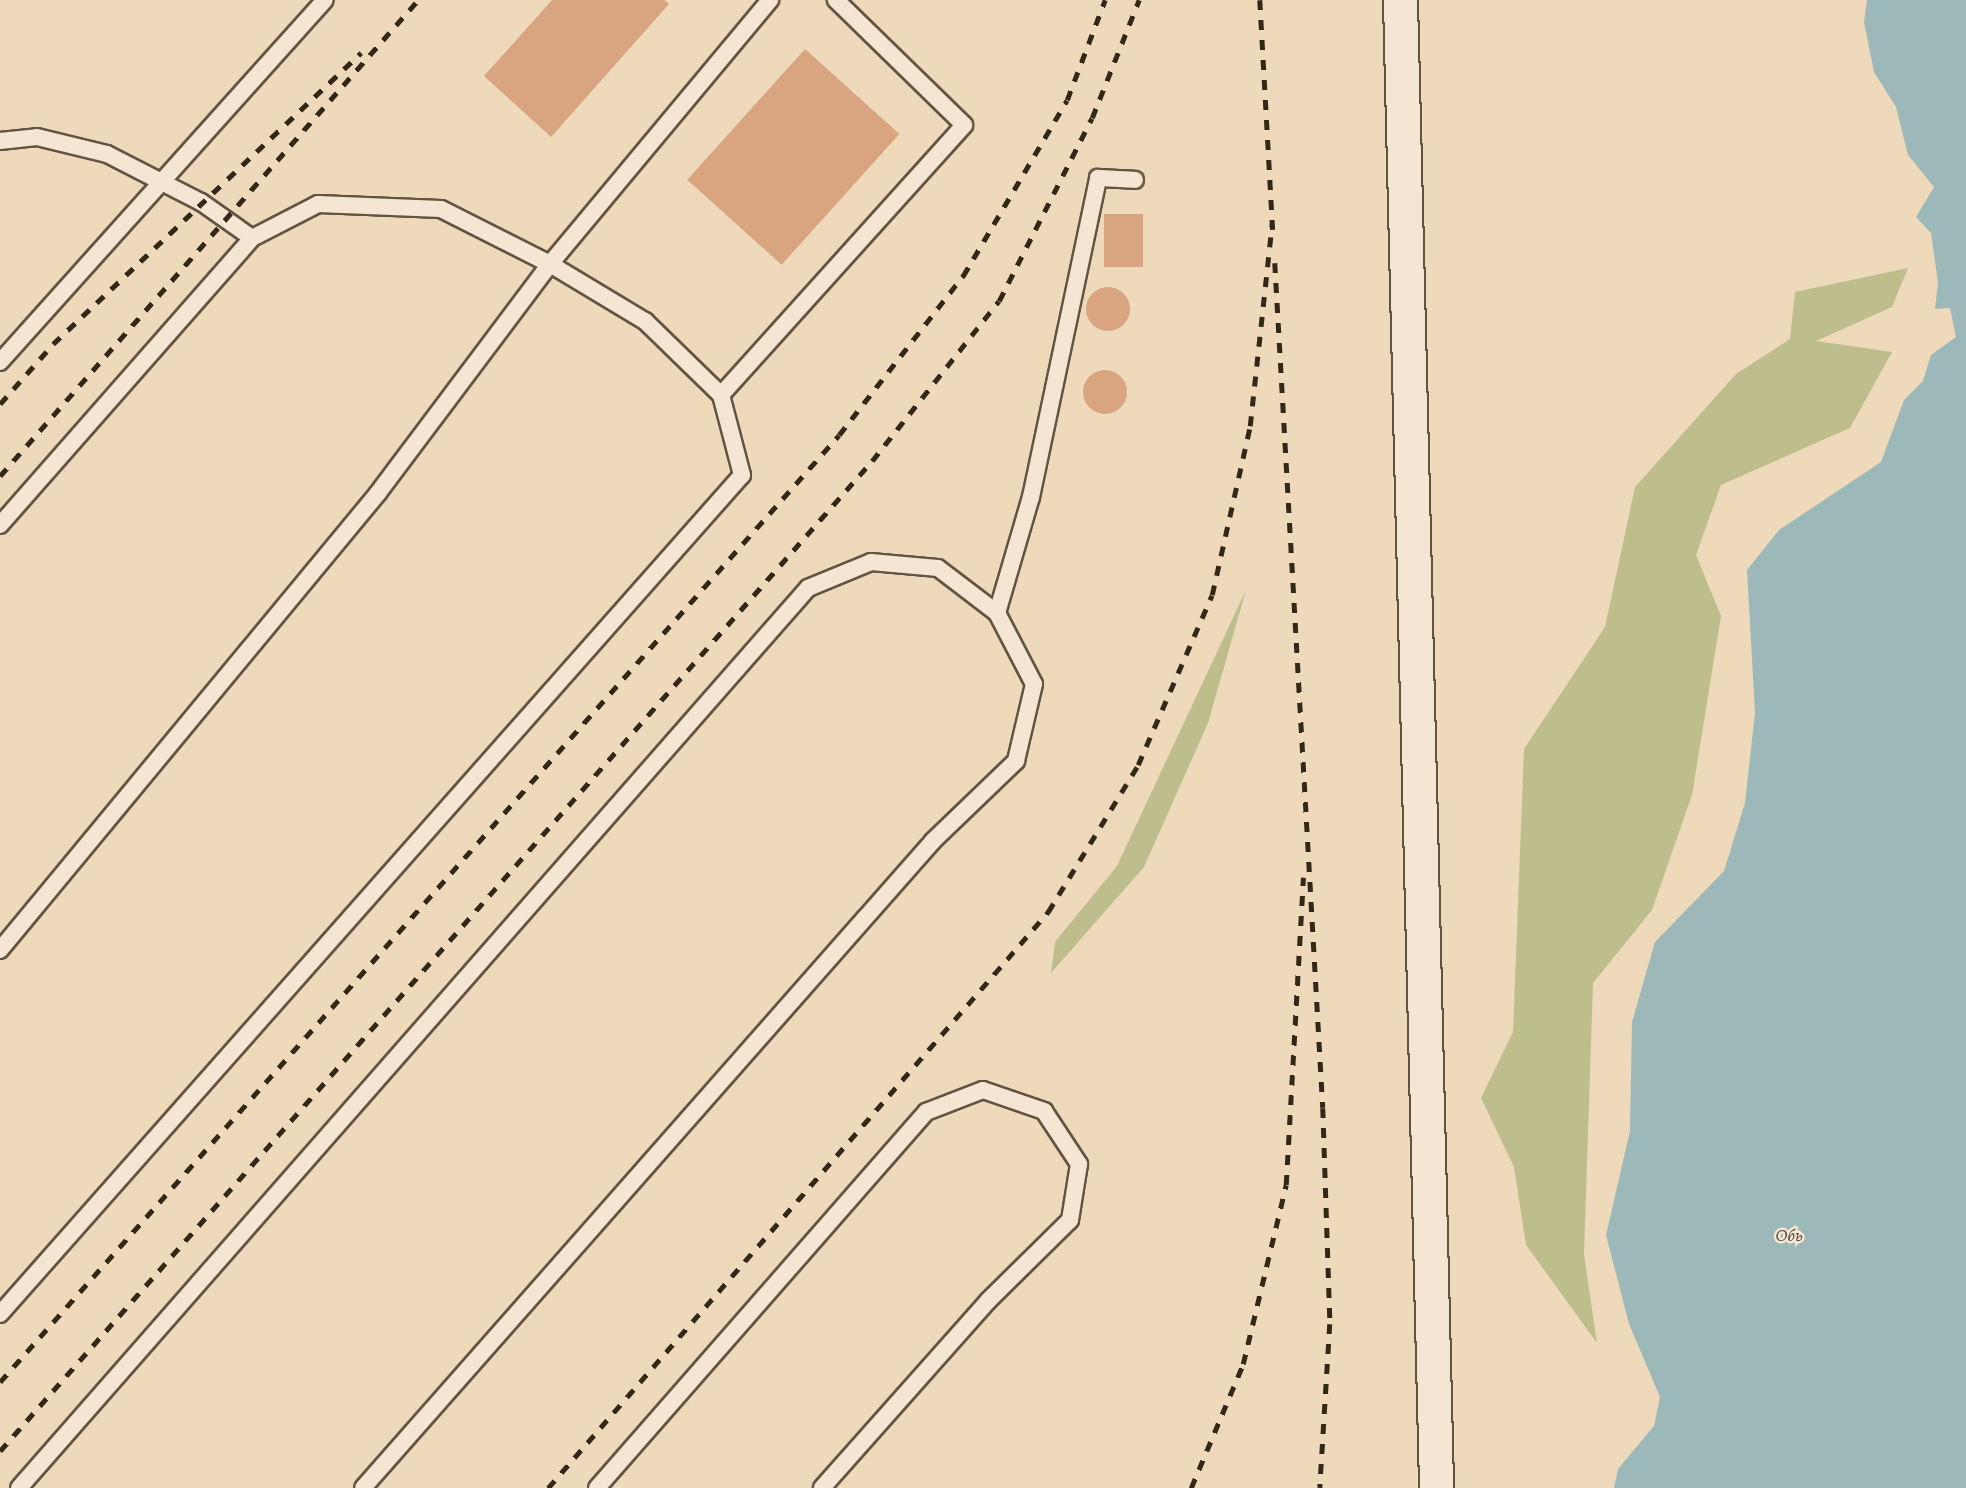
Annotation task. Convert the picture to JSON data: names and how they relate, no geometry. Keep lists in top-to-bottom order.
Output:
{
  "water": ["Обь"]
}
